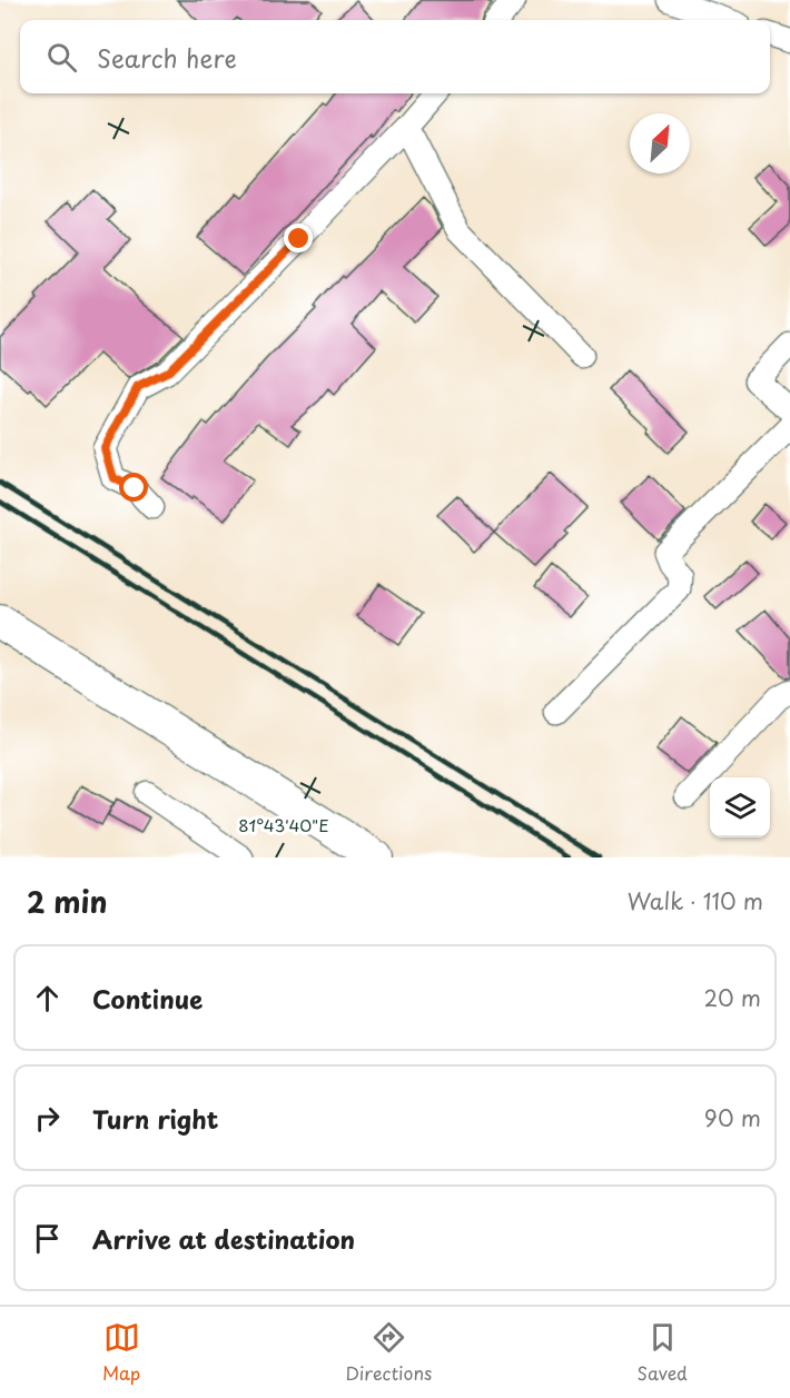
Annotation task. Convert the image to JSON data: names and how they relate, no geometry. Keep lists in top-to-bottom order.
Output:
{
  "north": "top right",
  "page": {
    "search": "Search here",
    "heading": ["2 min", "Walk · 110 m"],
    "list": [
      ["Continue", "20 m"],
      ["Turn right", "90 m"],
      "Arrive at destination"
    ],
    "nav": ["Map", "Directions", "Saved"]
  },
  "coordinates": ["81°43'40\"E"]
}
